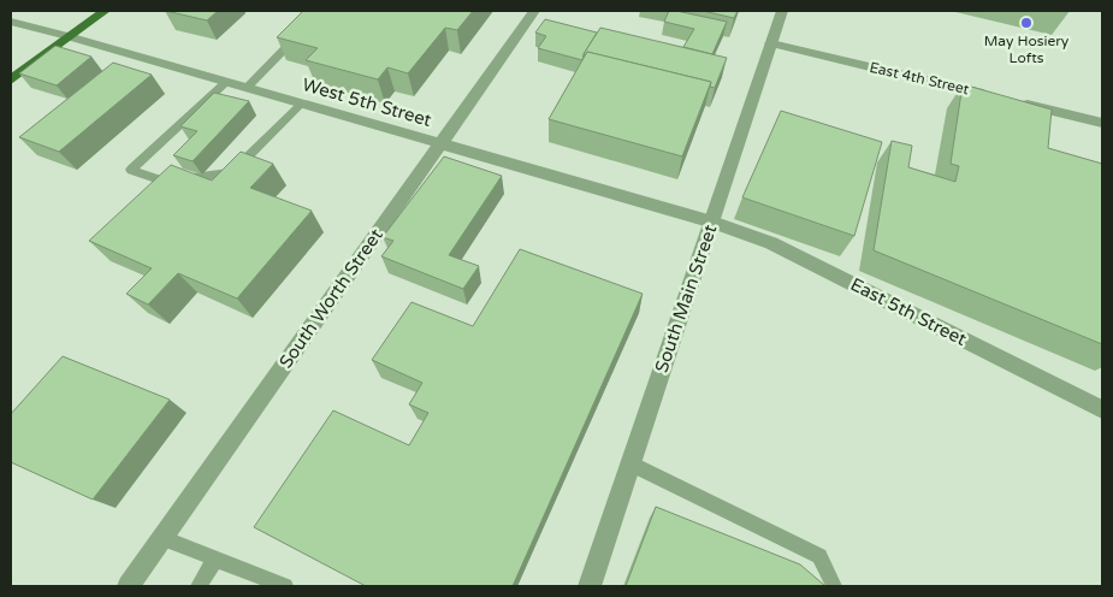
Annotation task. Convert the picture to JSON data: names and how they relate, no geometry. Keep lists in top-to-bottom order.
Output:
{
  "streets": {
    "street": [
      "East 4th Street",
      "West 5th Street",
      "South Worth Street",
      "South Main Street",
      "East 5th Street"
    ]
  },
  "crossings": [
    ["East 4th Street", "South Main Street"],
    ["West 5th Street", "South Worth Street"],
    ["West 5th Street", "South Main Street"],
    ["West 5th Street", "East 5th Street"],
    ["South Main Street", "East 5th Street"]
  ],
  "places": ["May Hosiery Lofts"]
}
